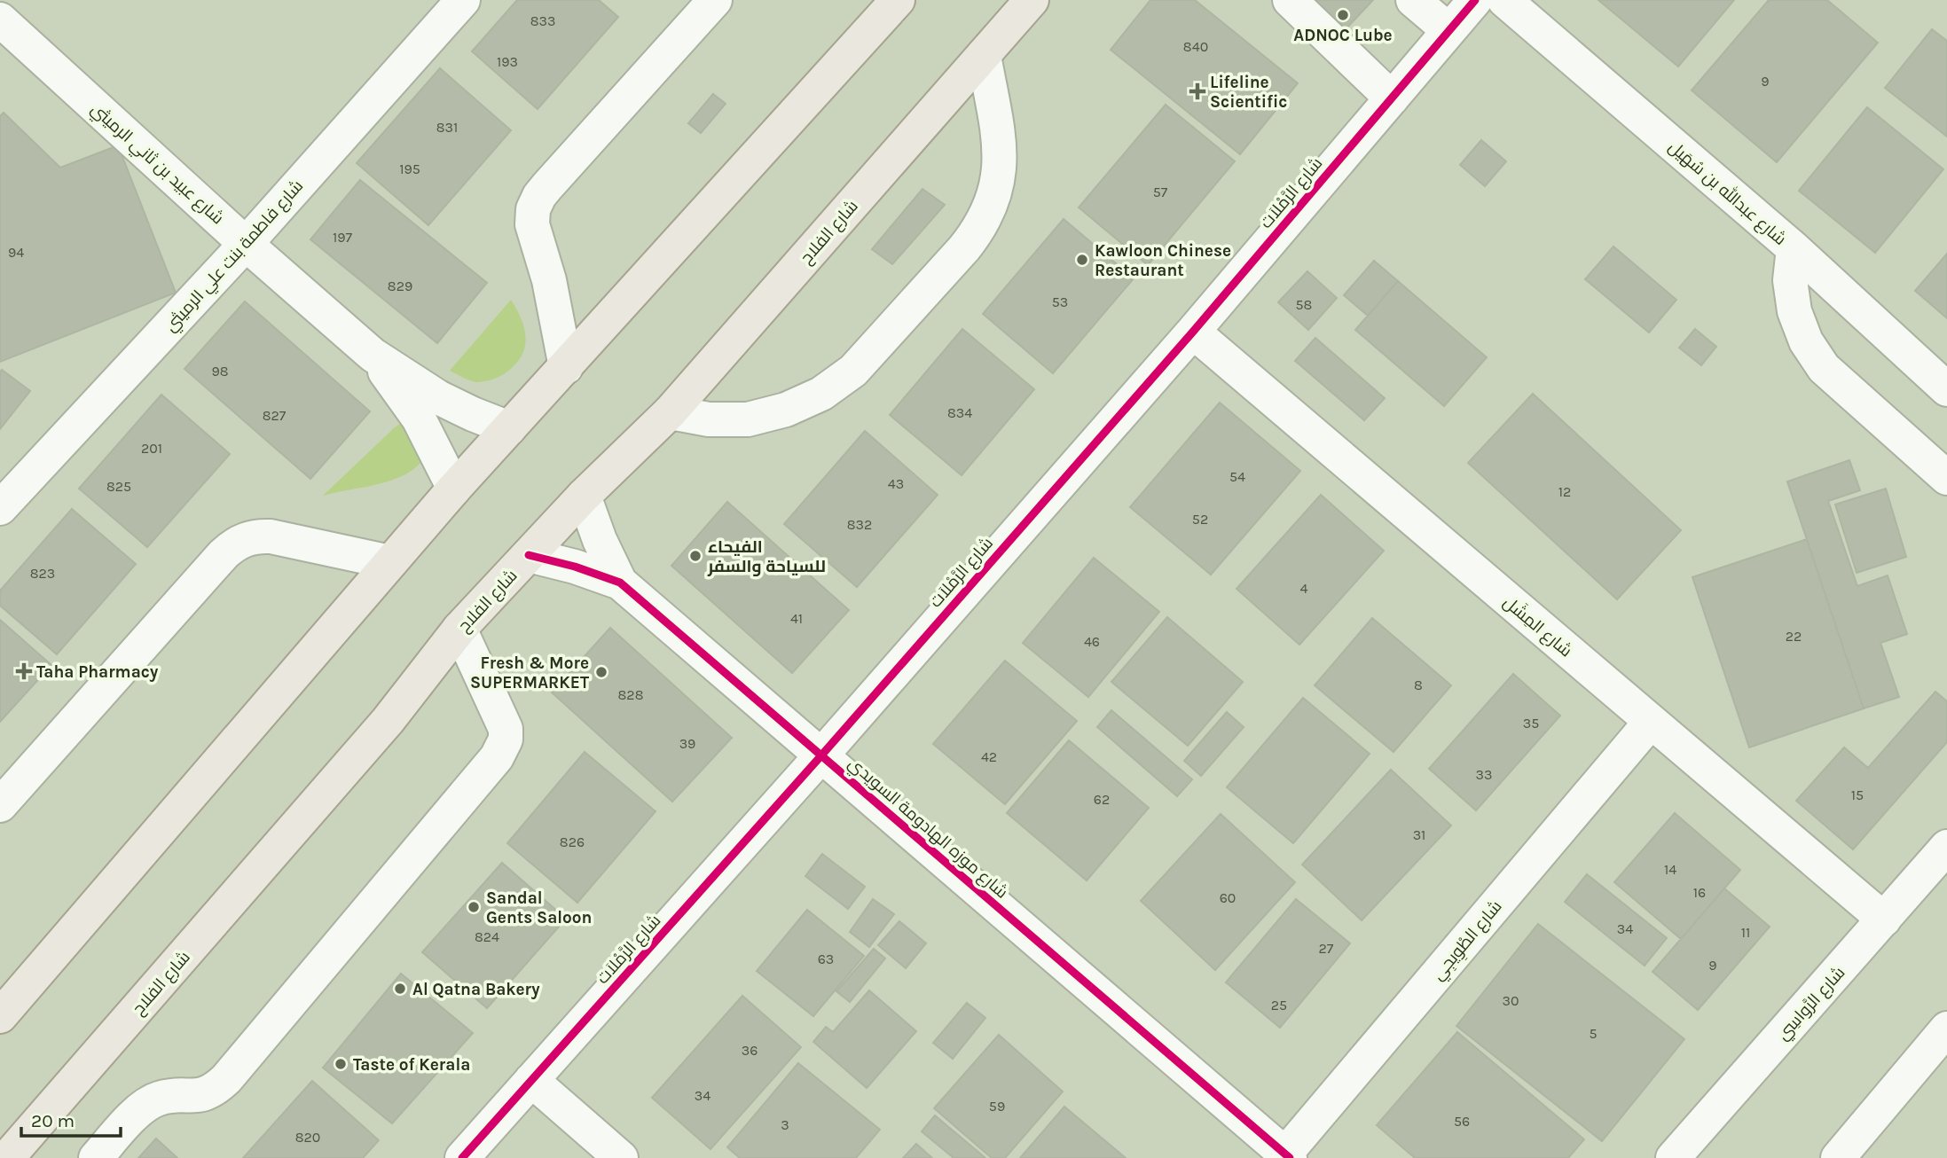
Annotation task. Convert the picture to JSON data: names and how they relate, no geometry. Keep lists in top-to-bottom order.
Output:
{
  "streets": {
    "main road": ["شارع الفلاح"],
    "street": [
      "شارع عبيد بن ثاني الرميثي",
      "شارع الرَّمْلاَت",
      "شارع عبدالله بن سُهَيل",
      "شارع فاطمة بنت علي الرميثي",
      "شارع المِشَل",
      "شارع موزه الهادومة السويدي",
      "شارع الطْوِيجِي",
      "شارع الرَّواسِي"
    ]
  },
  "crossings": [
    ["شارع عبيد بن ثاني الرميثي", "شارع فاطمة بنت علي الرميثي"],
    ["شارع الرَّمْلاَت", "شارع المِشَل"],
    ["شارع الرَّمْلاَت", "شارع موزه الهادومة السويدي"],
    ["شارع الفلاح", "شارع موزه الهادومة السويدي"],
    ["شارع المِشَل", "شارع الطْوِيجِي"],
    ["شارع المِشَل", "شارع الرَّواسِي"],
    ["شارع موزه الهادومة السويدي", "شارع الطْوِيجِي"]
  ],
  "places": {
    "other": [
      "ADNOC Lube",
      "Kawloon Chinese Restaurant",
      "الفيحاء للسياحة والسفر",
      "Fresh & More SUPERMARKET",
      "Sandal Gents Saloon",
      "Al Qatna Bakery",
      "Taste of Kerala"
    ],
    "health": ["Lifeline Scientific", "Taha Pharmacy"]
  },
  "house_numbers": [
    "833",
    "840",
    "193",
    "9",
    "831",
    "195",
    "57",
    "197",
    "94",
    "829",
    "53",
    "58",
    "98",
    "834",
    "827",
    "201",
    "54",
    "43",
    "825",
    "12",
    "52",
    "832",
    "823",
    "4",
    "41",
    "22",
    "46",
    "8",
    "828",
    "35",
    "39",
    "42",
    "33",
    "15",
    "62",
    "31",
    "826",
    "14",
    "16",
    "60",
    "34",
    "11",
    "824",
    "27",
    "63",
    "9",
    "30",
    "25",
    "5",
    "36",
    "34",
    "59",
    "56",
    "3",
    "820"
  ],
  "scale_bar": "20 m"
}
